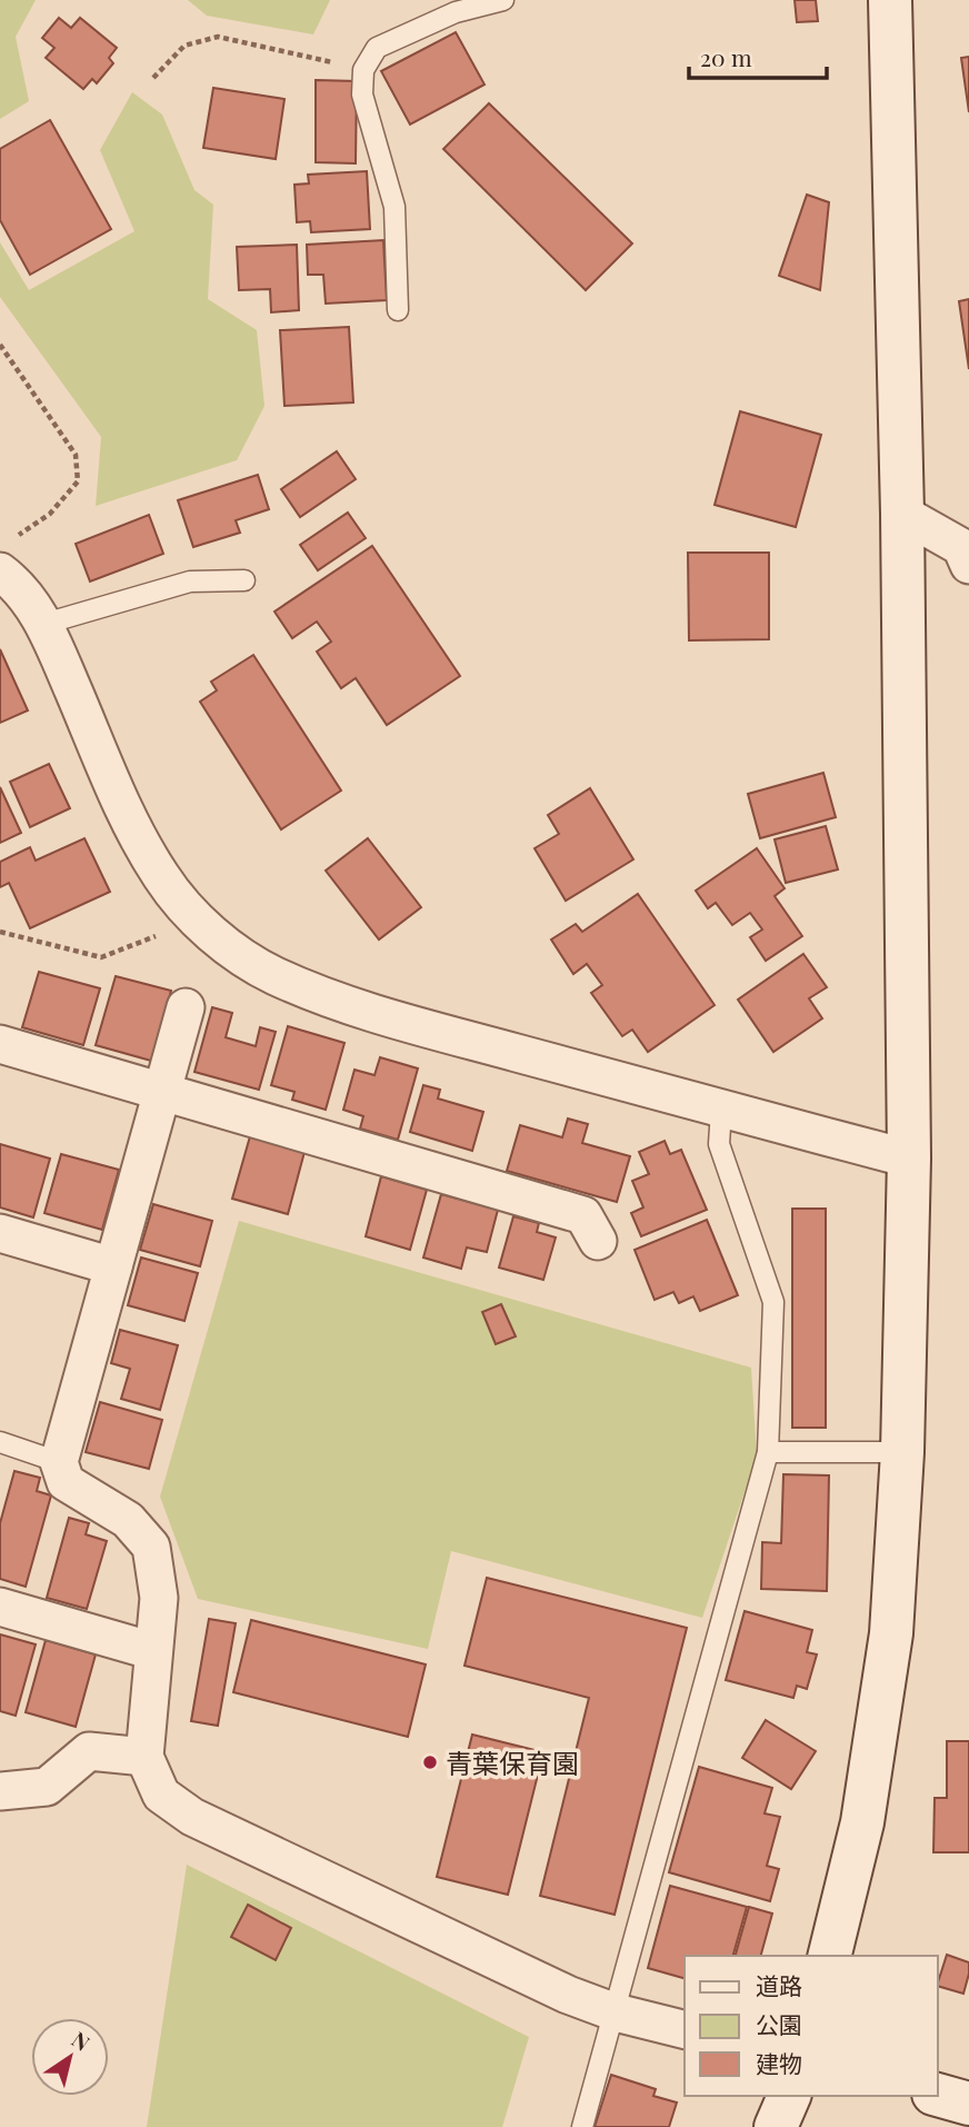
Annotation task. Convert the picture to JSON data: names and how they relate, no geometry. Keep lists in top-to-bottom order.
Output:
{
  "places": ["青葉保育園"],
  "legend": ["道路", "公園", "建物"],
  "scale_bar": "20 m",
  "north": "top right"
}
